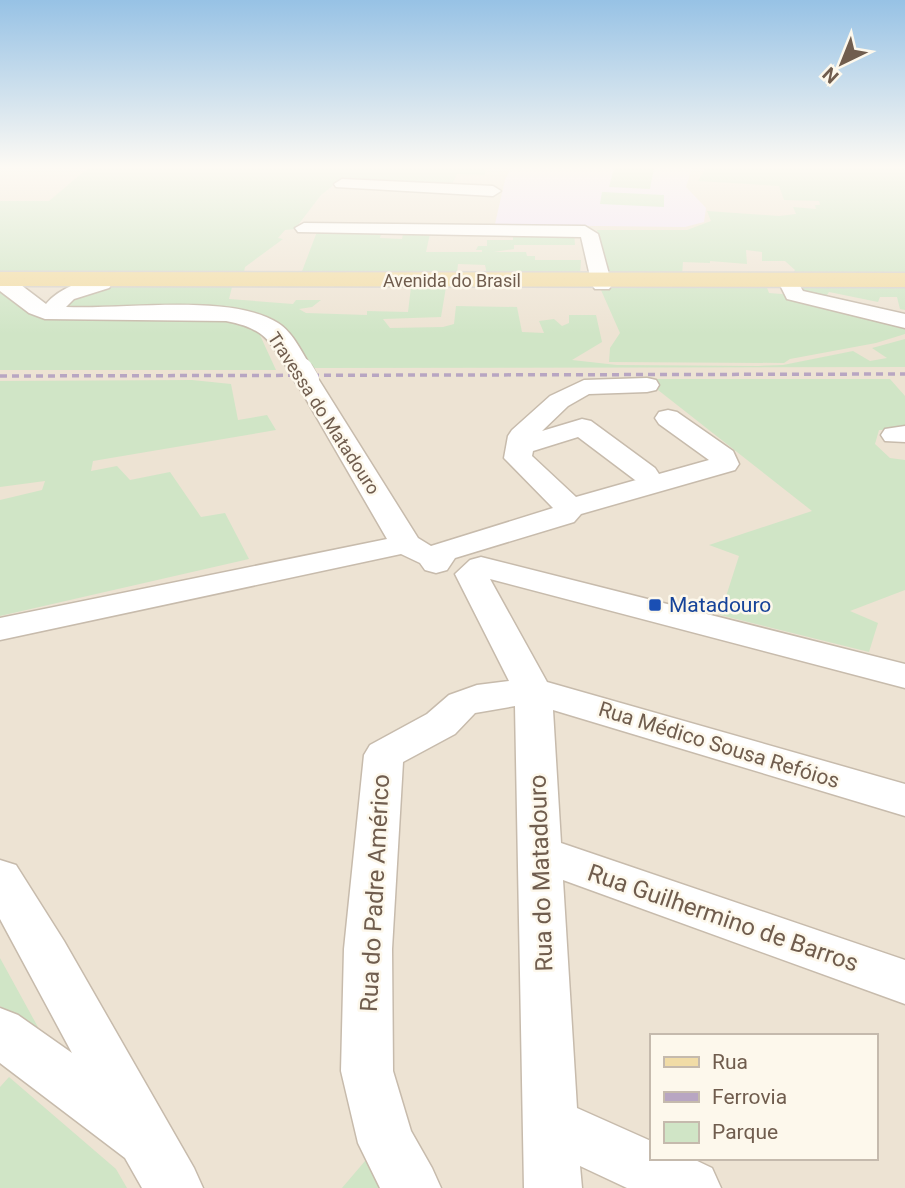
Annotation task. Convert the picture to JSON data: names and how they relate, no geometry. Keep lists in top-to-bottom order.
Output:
{
  "streets": {
    "main road": ["Avenida do Brasil"],
    "street": [
      "Travessa do Matadouro",
      "Rua Médico Sousa Refóios",
      "Rua do Matadouro",
      "Rua do Padre Américo",
      "Rua Guilhermino de Barros"
    ]
  },
  "crossings": [
    ["Avenida do Brasil", "Travessa do Matadouro"],
    ["Travessa do Matadouro", "Rua do Matadouro"],
    ["Rua Médico Sousa Refóios", "Rua do Matadouro"],
    ["Rua Médico Sousa Refóios", "Rua do Padre Américo"],
    ["Rua do Matadouro", "Rua do Padre Américo"],
    ["Rua do Matadouro", "Rua Guilhermino de Barros"]
  ],
  "places": {
    "transit": ["Matadouro"]
  },
  "legend": ["Rua", "Ferrovia", "Parque"],
  "north": "bottom left"
}
